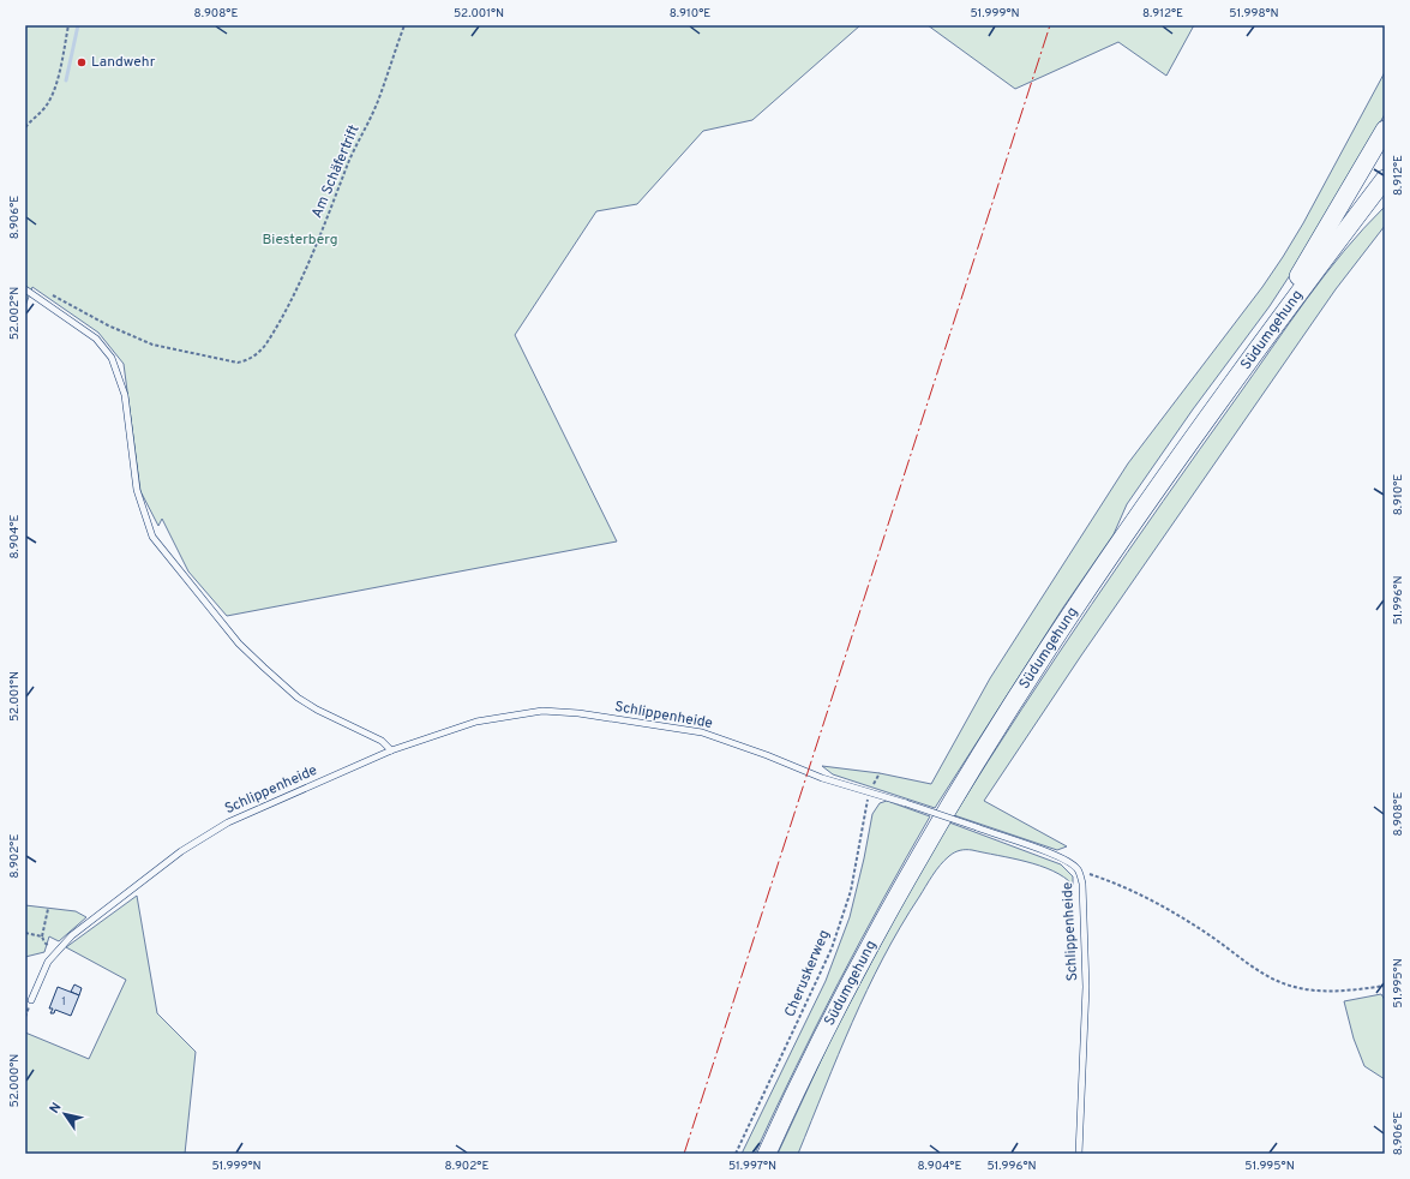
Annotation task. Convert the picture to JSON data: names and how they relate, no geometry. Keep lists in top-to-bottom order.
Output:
{
  "streets": {
    "main road": ["Südumgehung"],
    "lane": ["Schlippenheide"],
    "path": ["Am Schäfertrift", "Cheruskerweg"]
  },
  "crossings": [
    ["Schlippenheide", "Cheruskerweg"]
  ],
  "parks": ["Biesterberg"],
  "places": ["Landwehr"],
  "house_numbers": ["1"],
  "north": "top left",
  "coordinates": [
    "8.908°E",
    "52.001°N",
    "8.910°E",
    "51.999°N",
    "8.912°E",
    "51.998°N",
    "8.906°E",
    "52.002°N",
    "8.904°E",
    "51.996°N",
    "8.902°E",
    "51.995°N",
    "52.000°N",
    "51.997°N"
  ]
}
